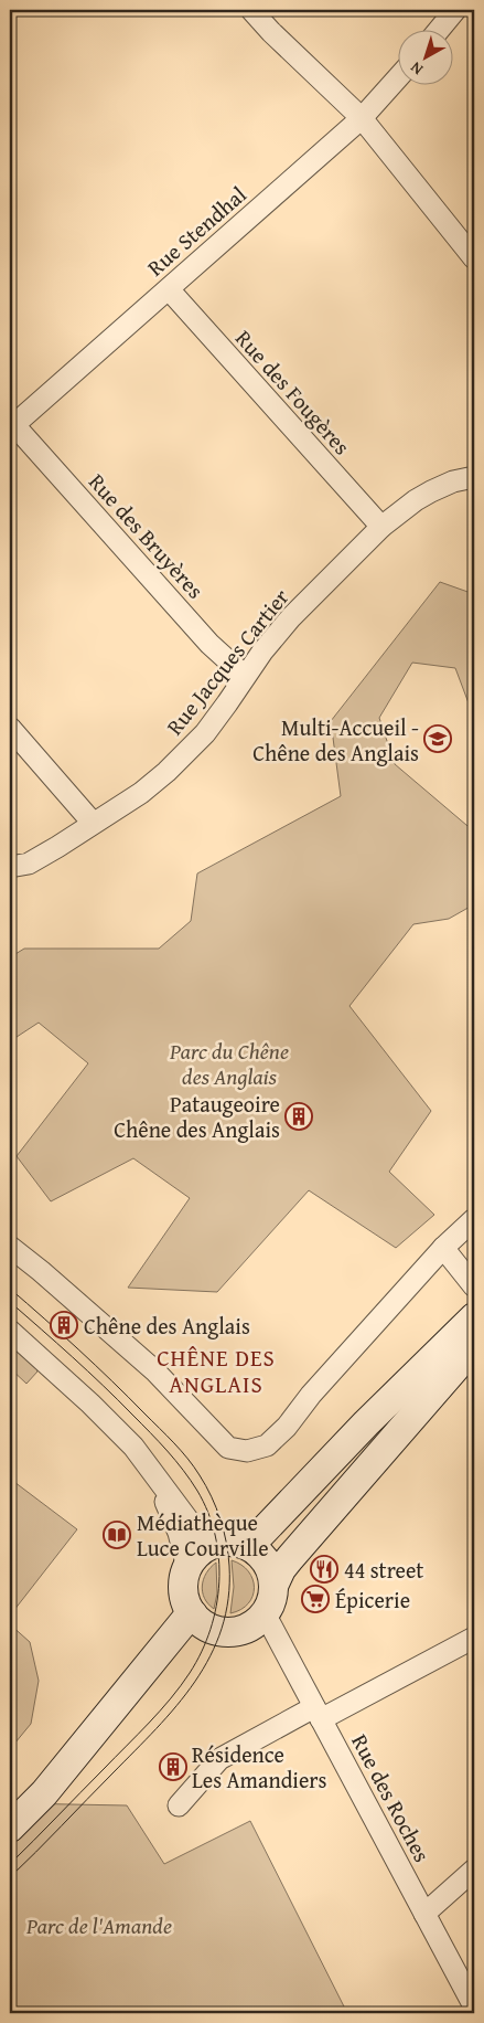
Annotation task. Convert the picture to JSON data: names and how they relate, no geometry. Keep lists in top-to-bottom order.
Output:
{
  "streets": {
    "street": [
      "Rue Stendhal",
      "Rue des Fougères",
      "Rue des Bruyères",
      "Rue Jacques Cartier",
      "Rue des Roches"
    ]
  },
  "crossings": [
    ["Rue Stendhal", "Rue des Fougères"],
    ["Rue Stendhal", "Rue des Bruyères"],
    ["Rue des Fougères", "Rue Jacques Cartier"],
    ["Rue des Bruyères", "Rue Jacques Cartier"]
  ],
  "districts": ["CHÊNE DES ANGLAIS"],
  "parks": ["Parc du Chêne des Anglais", "Parc de l'Amande"],
  "places": {
    "school or university": ["Multi-Accueil - Chêne des Anglais"],
    "building": ["Pataugeoire Chêne des Anglais", "Chêne des Anglais", "Résidence Les Amandiers"],
    "library": ["Médiathèque Luce Courville"],
    "restaurant": ["44 street"],
    "supermarket": ["Épicerie"]
  },
  "north": "bottom left"
}
